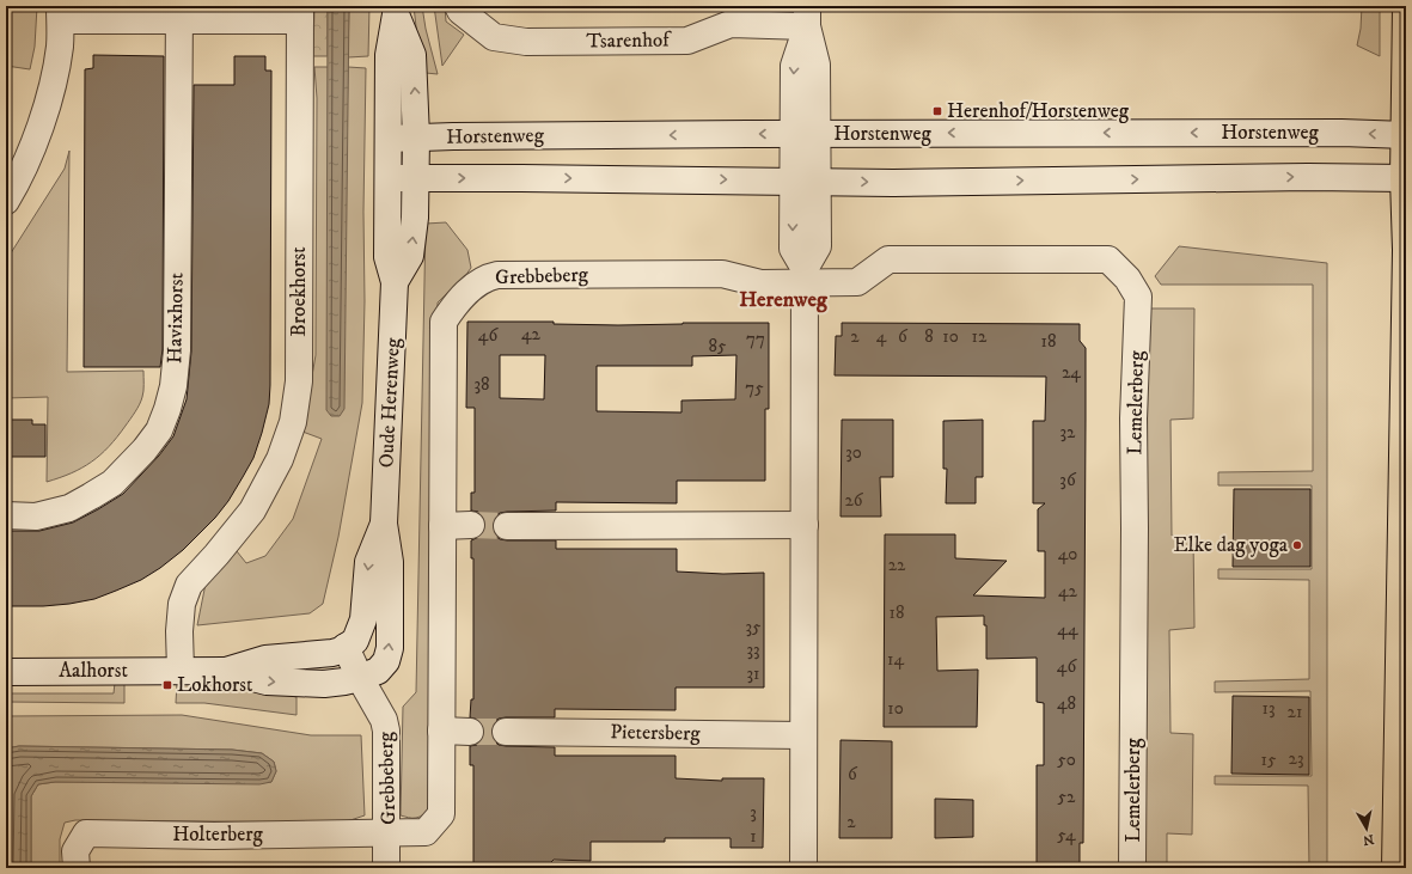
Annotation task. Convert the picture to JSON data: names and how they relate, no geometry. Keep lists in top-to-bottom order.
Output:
{
  "streets": {
    "street": [
      "Tsarenhof",
      "Horstenweg",
      "Grebbeberg",
      "Broekhorst",
      "Havixhorst",
      "Oude Herenweg",
      "Lemelerberg",
      "Aalhorst",
      "Pietersberg",
      "Holterberg"
    ]
  },
  "crossings": [
    ["Horstenweg", "Oude Herenweg"],
    ["Grebbeberg", "Oude Herenweg"],
    ["Grebbeberg", "Lemelerberg"],
    ["Grebbeberg", "Aalhorst"],
    ["Grebbeberg", "Holterberg"],
    ["Broekhorst", "Aalhorst"],
    ["Oude Herenweg", "Aalhorst"]
  ],
  "districts": ["Herenweg"],
  "places": {
    "transit": ["Herenhof/Horstenweg", "Lokhorst"],
    "other": ["Elke dag yoga"]
  },
  "house_numbers": [
    "42",
    "46",
    "2",
    "4",
    "6",
    "8",
    "10",
    "12",
    "77",
    "18",
    "85",
    "24",
    "38",
    "75",
    "32",
    "30",
    "36",
    "26",
    "40",
    "22",
    "42",
    "18",
    "35",
    "44",
    "33",
    "14",
    "46",
    "31",
    "48",
    "10",
    "13",
    "21",
    "23",
    "50",
    "15",
    "6",
    "52",
    "3",
    "2",
    "54",
    "1"
  ],
  "north": "bottom"
}
